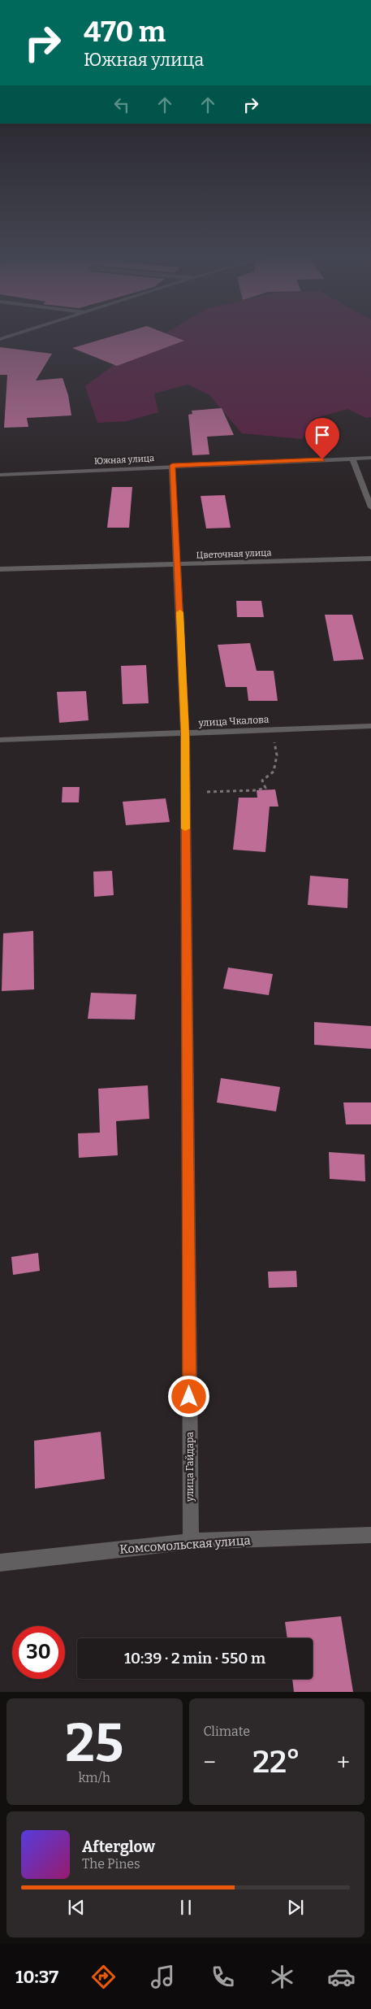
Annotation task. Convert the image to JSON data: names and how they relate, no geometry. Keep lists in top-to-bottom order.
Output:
{
  "streets": {
    "street": [
      "Южная улица",
      "Цветочная улица",
      "улица Чкалова",
      "улица Гайдара",
      "Комсомольская улица"
    ]
  },
  "crossings": [
    ["Южная улица", "улица Гайдара"],
    ["Цветочная улица", "улица Гайдара"],
    ["улица Чкалова", "улица Гайдара"],
    ["улица Гайдара", "Комсомольская улица"]
  ],
  "page": {
    "turn": ["470 m", "Южная улица"],
    "limit": "30",
    "trip": "10:39 · 2 min · 550 m",
    "tile": [
      ["25", "km/h"],
      "Climate"
    ],
    "heat": ["−", "22°", "+"],
    "song": ["Afterglow", "The Pines"],
    "tabs": "10:37"
  }
}
